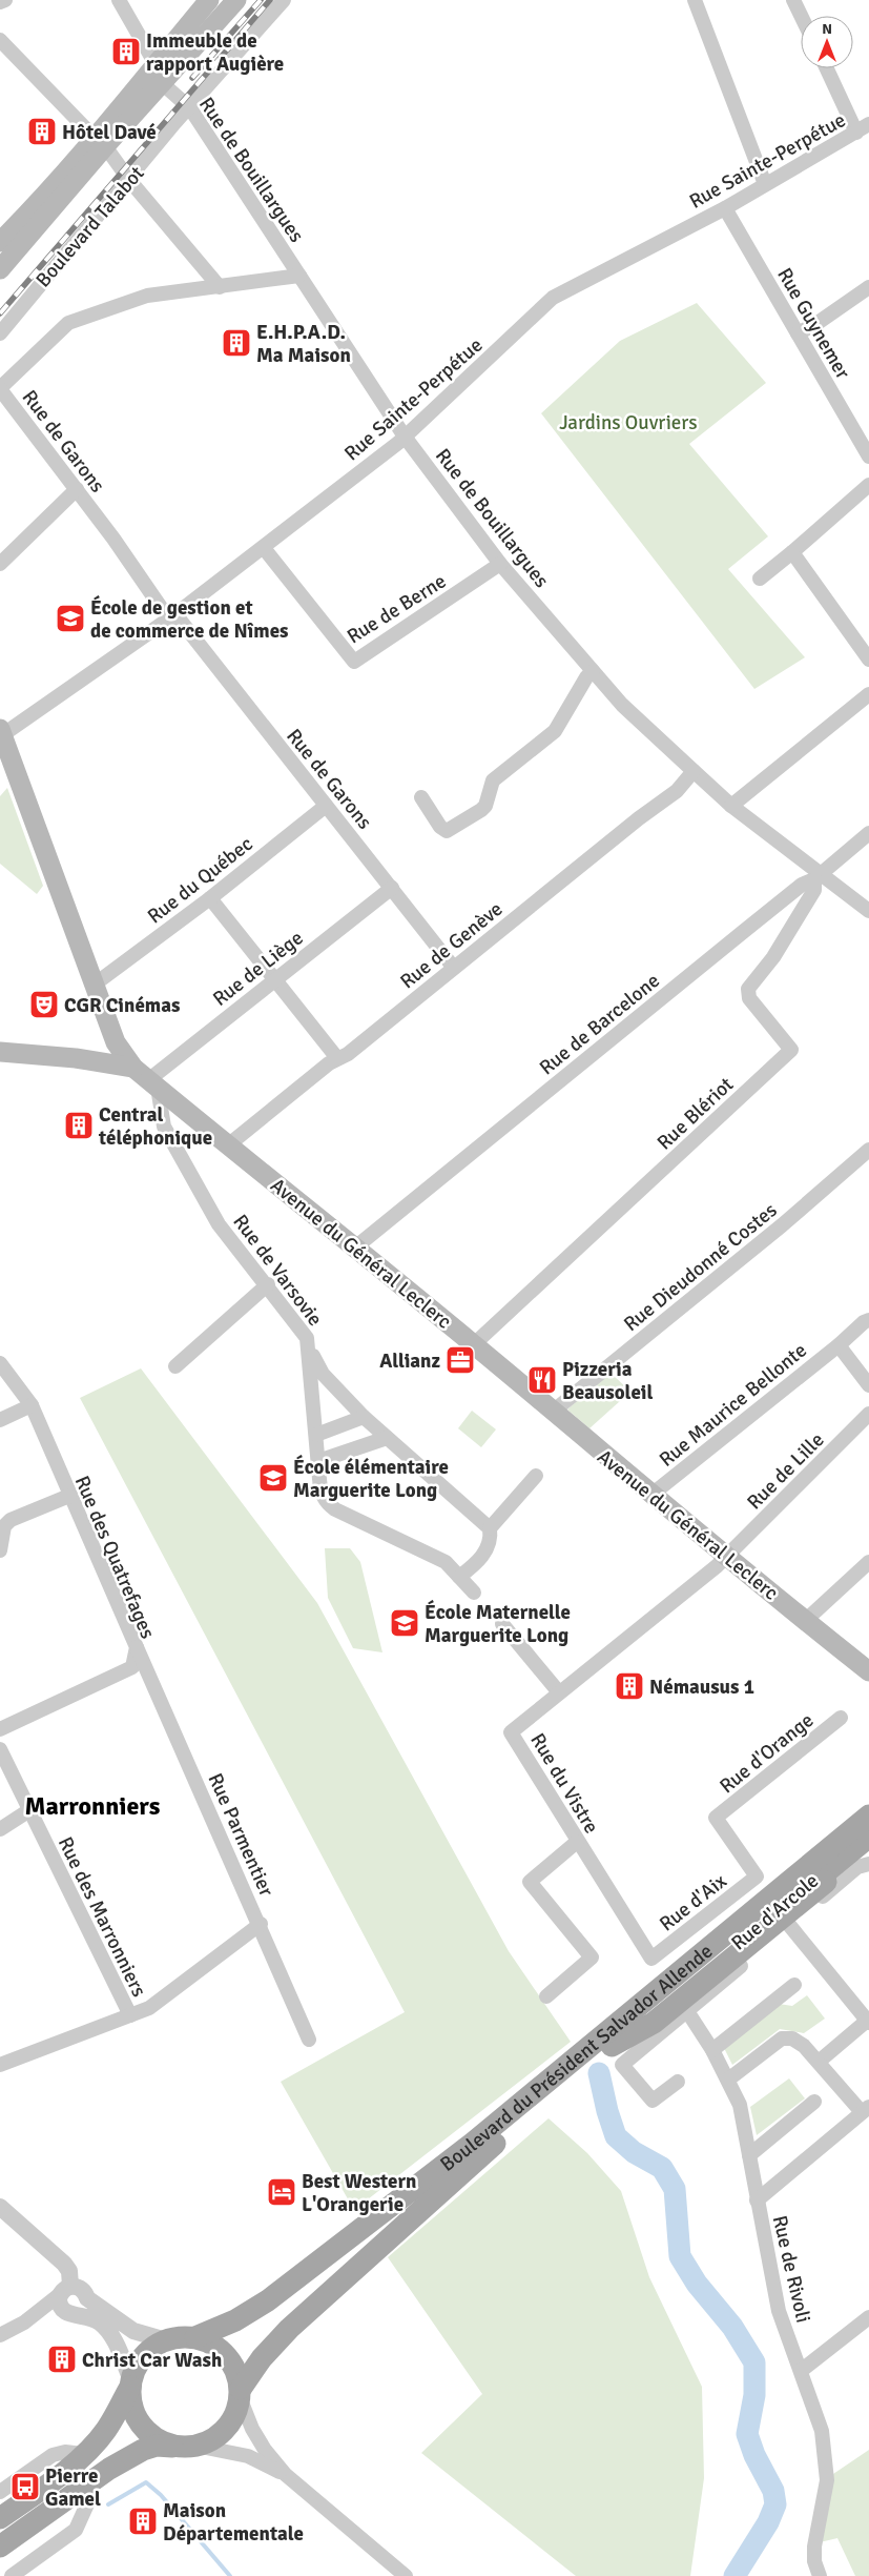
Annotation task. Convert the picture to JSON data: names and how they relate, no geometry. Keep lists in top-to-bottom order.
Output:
{
  "streets": {
    "main road": ["Boulevard Talabot", "Avenue du Général Leclerc", "Boulevard du Président Salvador Allende"],
    "street": [
      "Rue Sainte-Perpétue",
      "Rue de Bouillargues",
      "Rue Guynemer",
      "Rue de Garons",
      "Rue de Berne",
      "Rue du Québec",
      "Rue de Genève",
      "Rue de Liège",
      "Rue de Barcelone",
      "Rue Blériot",
      "Rue Dieudonné Costes",
      "Rue de Varsovie",
      "Rue Maurice Bellonte",
      "Rue de Lille",
      "Rue des Quatrefages",
      "Rue d'Orange",
      "Rue du Vistre",
      "Rue Parmentier",
      "Rue d'Aix",
      "Rue d'Arcole",
      "Rue des Marronniers",
      "Rue de Rivoli"
    ]
  },
  "crossings": [
    ["Rue Sainte-Perpétue", "Rue de Bouillargues"],
    ["Rue Sainte-Perpétue", "Rue Guynemer"],
    ["Rue Sainte-Perpétue", "Rue de Garons"],
    ["Rue Sainte-Perpétue", "Rue de Berne"],
    ["Rue Sainte-Perpétue", "Avenue du Général Leclerc"],
    ["Rue de Bouillargues", "Boulevard Talabot"],
    ["Rue de Bouillargues", "Rue de Berne"],
    ["Rue de Bouillargues", "Rue de Genève"],
    ["Rue de Bouillargues", "Rue de Barcelone"],
    ["Rue de Bouillargues", "Rue Blériot"],
    ["Rue de Garons", "Rue du Québec"],
    ["Rue de Garons", "Rue de Genève"],
    ["Rue de Garons", "Rue de Liège"],
    ["Rue du Québec", "Avenue du Général Leclerc"],
    ["Rue de Genève", "Avenue du Général Leclerc"],
    ["Rue de Liège", "Avenue du Général Leclerc"],
    ["Rue de Liège", "Rue de Varsovie"],
    ["Rue de Barcelone", "Rue Blériot"],
    ["Rue de Barcelone", "Avenue du Général Leclerc"],
    ["Rue Blériot", "Avenue du Général Leclerc"],
    ["Avenue du Général Leclerc", "Rue Dieudonné Costes"],
    ["Avenue du Général Leclerc", "Rue de Varsovie"],
    ["Avenue du Général Leclerc", "Rue Maurice Bellonte"],
    ["Avenue du Général Leclerc", "Rue de Lille"],
    ["Avenue du Général Leclerc", "Rue du Vistre"],
    ["Rue de Lille", "Rue du Vistre"],
    ["Rue des Quatrefages", "Rue Parmentier"],
    ["Rue d'Orange", "Rue d'Aix"],
    ["Rue du Vistre", "Rue d'Aix"],
    ["Rue d'Arcole", "Rue de Rivoli"]
  ],
  "districts": ["Marronniers"],
  "parks": ["Jardins Ouvriers"],
  "places": {
    "building": [
      "Immeuble de rapport Augière",
      "Hôtel Davé",
      "E.H.P.A.D. Ma Maison",
      "Central téléphonique",
      "Némausus 1",
      "Christ Car Wash",
      "Maison Départementale"
    ],
    "school or university": ["École de gestion et de commerce de Nîmes", "École élémentaire Marguerite Long", "École Maternelle Marguerite Long"],
    "theatre": ["CGR Cinémas"],
    "office": ["Allianz"],
    "restaurant": ["Pizzeria Beausoleil"],
    "hotel": ["Best Western L'Orangerie"],
    "bus stop": ["Pierre Gamel"]
  },
  "north": "top"
}
